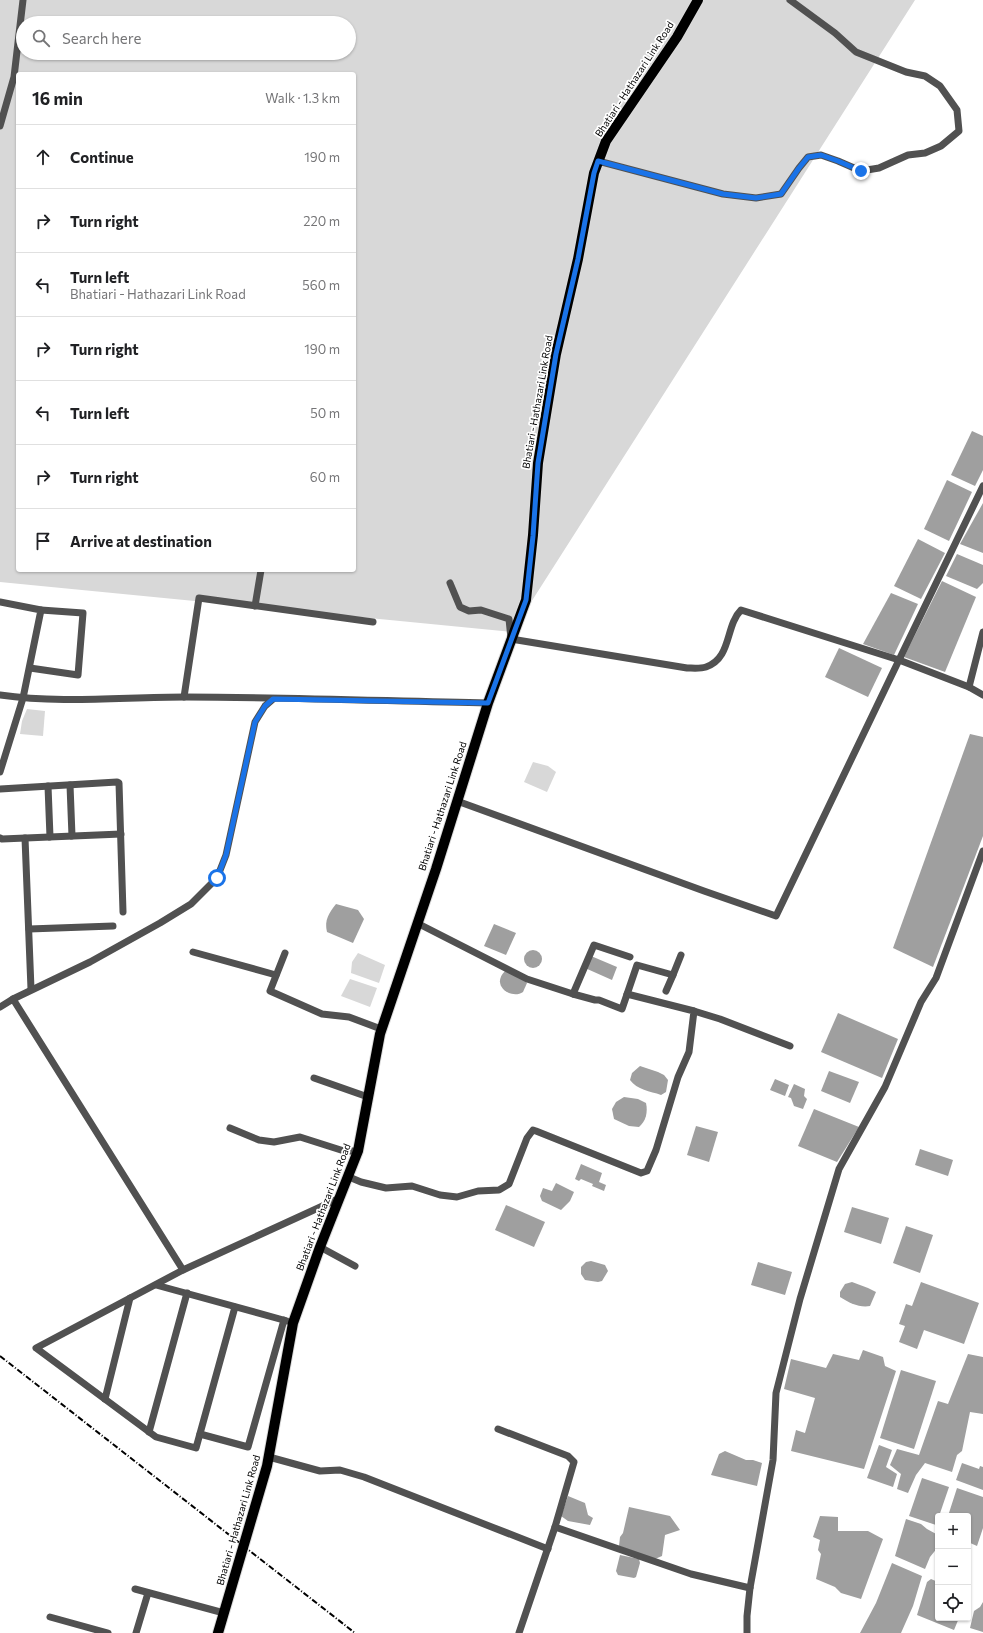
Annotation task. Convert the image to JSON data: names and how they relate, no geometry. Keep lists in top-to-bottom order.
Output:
{
  "streets": {
    "main road": ["Bhatiari - Hathazari Link Road"]
  },
  "page": {
    "search": "Search here",
    "heading": ["16 min", "Walk · 1.3 km"],
    "list": [
      ["Continue", "190 m"],
      ["Turn right", "220 m"],
      ["Turn left", "Bhatiari - Hathazari Link Road", "560 m"],
      ["Turn right", "190 m"],
      ["Turn left", "50 m"],
      ["Turn right", "60 m"],
      "Arrive at destination"
    ],
    "map_buttons": ["+", "−"]
  }
}
